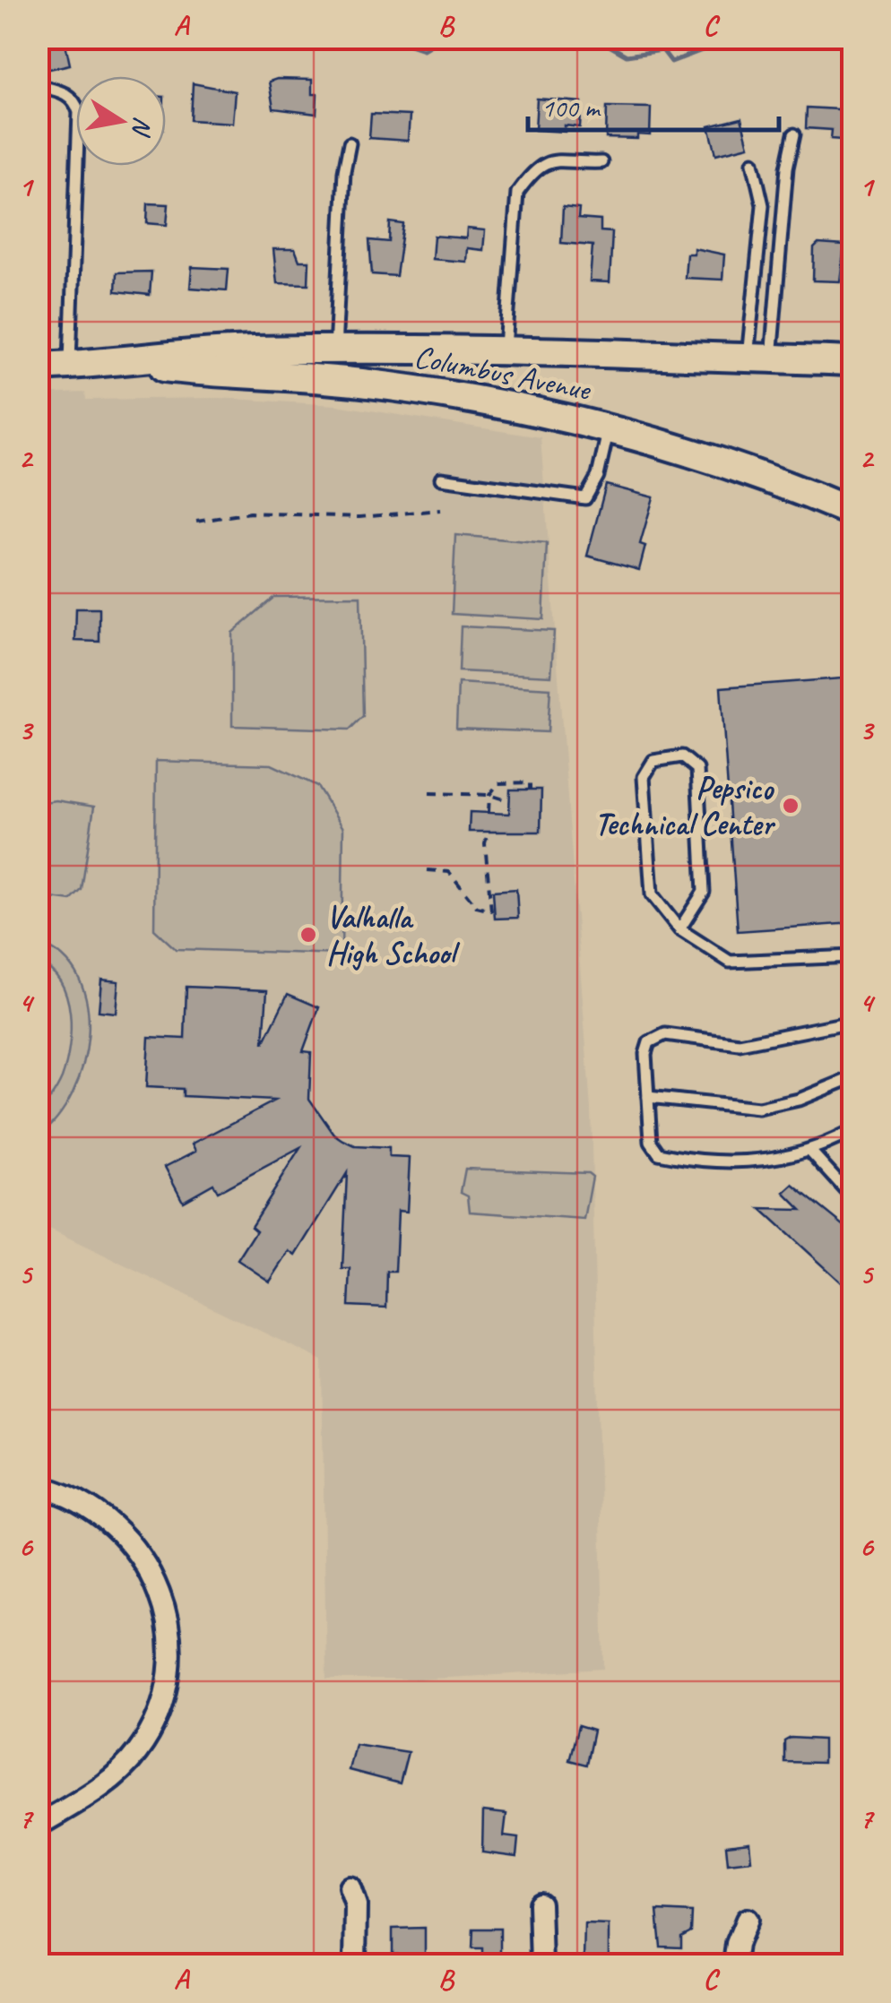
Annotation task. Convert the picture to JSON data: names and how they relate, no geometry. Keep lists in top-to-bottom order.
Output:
{
  "streets": {
    "street": ["Columbus Avenue"]
  },
  "places": ["Pepsico Technical Center", "Valhalla High School"],
  "scale_bar": "100 m",
  "north": "right",
  "grid": {
    "columns": ["A", "B", "C"],
    "rows": [
      "1",
      "2",
      "3",
      "4",
      "5",
      "6",
      "7"
    ]
  }
}
